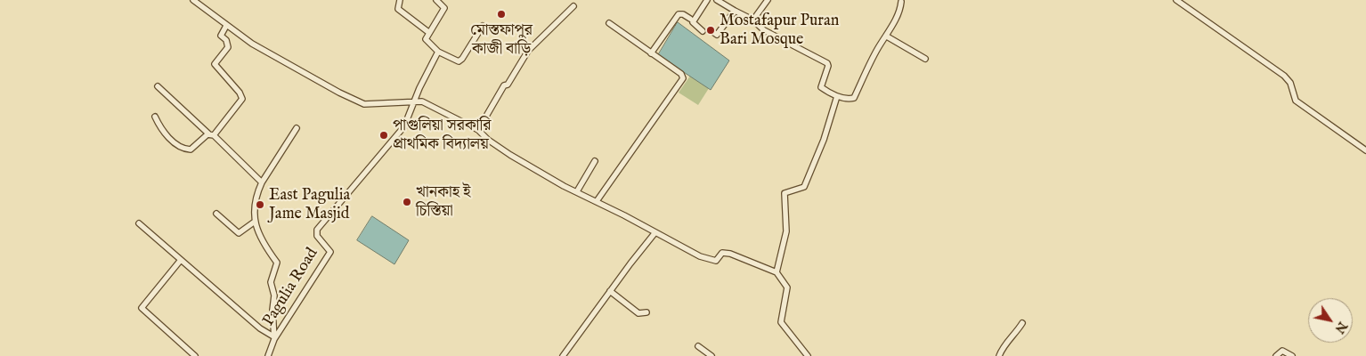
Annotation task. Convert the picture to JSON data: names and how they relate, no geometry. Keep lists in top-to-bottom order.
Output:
{
  "streets": {
    "street": ["Pagulia Road"]
  },
  "places": [
    "মোস্তফাপুর কাজী বাড়ি",
    "Mostafapur Puran Bari Mosque",
    "পাগুলিয়া সরকারি প্রাথমিক বিদ্যালয়",
    "খানকাহ ই চিস্তিয়া",
    "East Pagulia Jame Masjid"
  ],
  "north": "bottom right"
}
